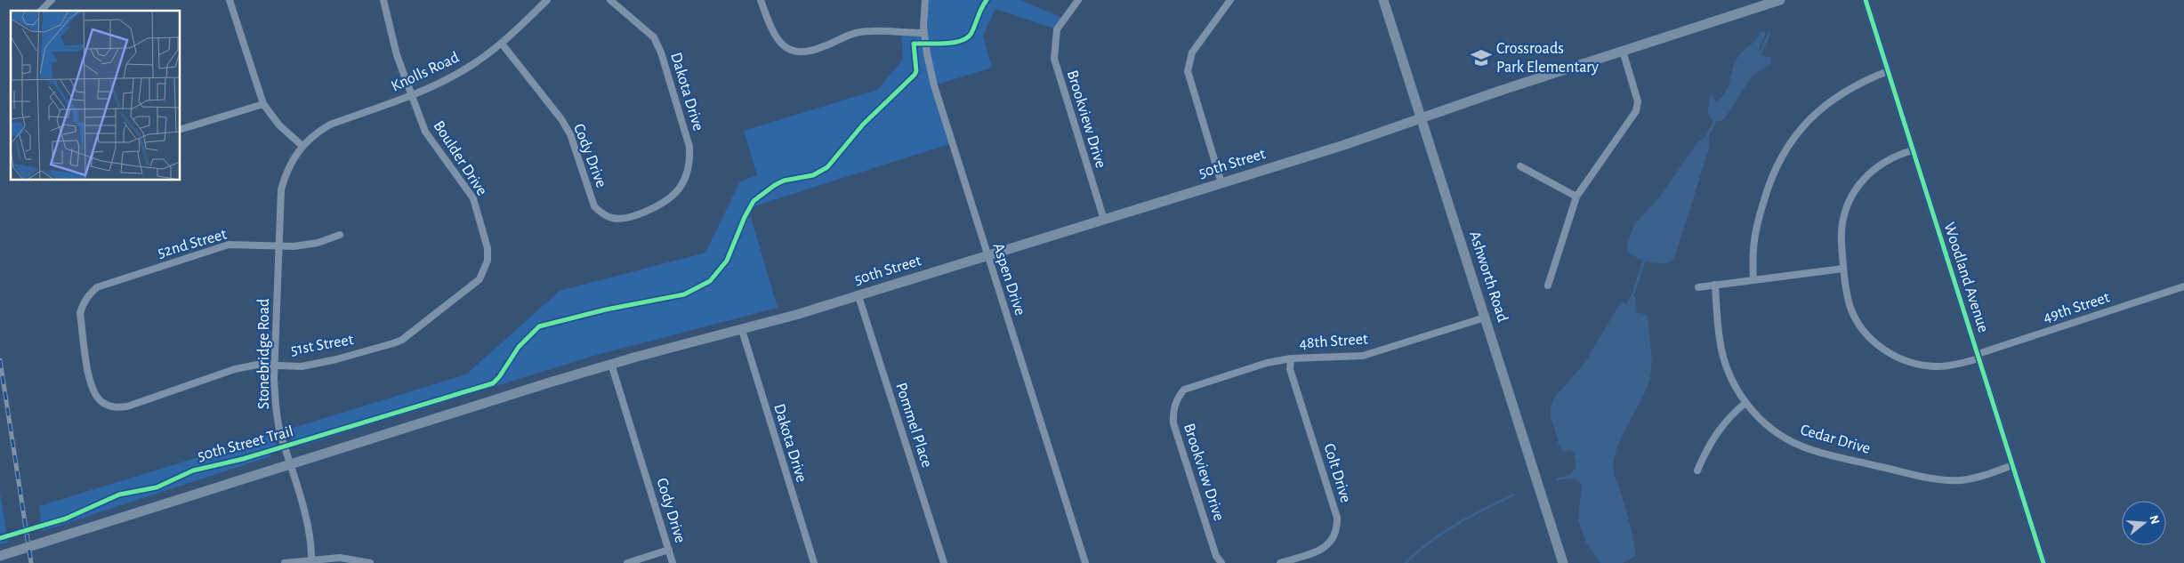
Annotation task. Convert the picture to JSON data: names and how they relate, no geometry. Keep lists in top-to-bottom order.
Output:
{
  "streets": {
    "main road": ["50th Street", "Ashworth Road"],
    "street": [
      "Knolls Road",
      "Dakota Drive",
      "Brookview Drive",
      "Cody Drive",
      "Boulder Drive",
      "52nd Street",
      "Woodland Avenue",
      "Aspen Drive",
      "49th Street",
      "48th Street",
      "51st Street",
      "Stonebridge Road",
      "Pommel Place",
      "Cedar Drive",
      "Colt Drive"
    ],
    "cycle path": ["50th Street Trail"]
  },
  "crossings": [
    ["Knolls Road", "Cody Drive"],
    ["Knolls Road", "Boulder Drive"],
    ["Knolls Road", "Stonebridge Road"],
    ["Dakota Drive", "Cody Drive"],
    ["Dakota Drive", "50th Street"],
    ["Brookview Drive", "50th Street"],
    ["Brookview Drive", "48th Street"],
    ["Cody Drive", "50th Street"],
    ["Boulder Drive", "51st Street"],
    ["50th Street", "Ashworth Road"],
    ["50th Street", "Aspen Drive"],
    ["50th Street", "Stonebridge Road"],
    ["50th Street", "Pommel Place"],
    ["52nd Street", "51st Street"],
    ["52nd Street", "Stonebridge Road"],
    ["Ashworth Road", "48th Street"],
    ["Woodland Avenue", "49th Street"],
    ["Woodland Avenue", "Cedar Drive"],
    ["48th Street", "Colt Drive"],
    ["51st Street", "Stonebridge Road"]
  ],
  "places": {
    "school or university": ["Crossroads Park Elementary"]
  },
  "north": "right"
}
